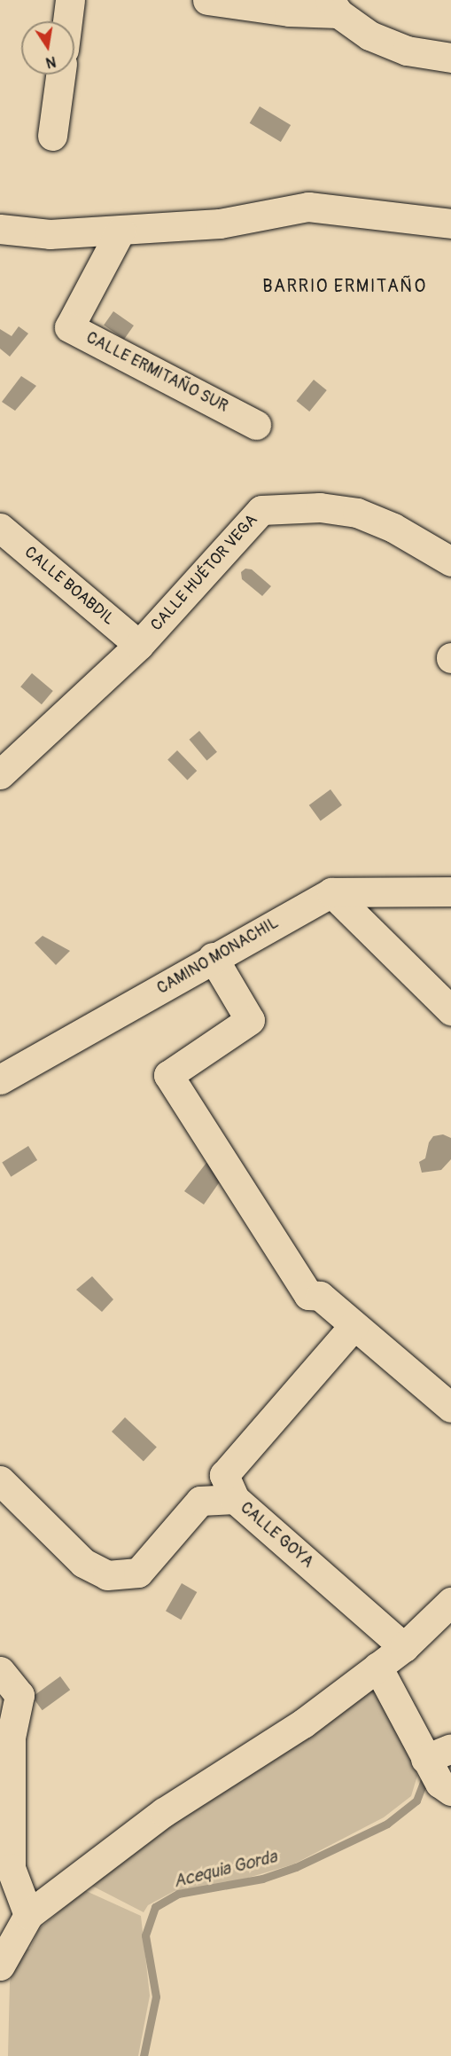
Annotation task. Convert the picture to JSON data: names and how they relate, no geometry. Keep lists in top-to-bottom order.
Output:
{
  "streets": {
    "street": [
      "CALLE ERMITAÑO SUR",
      "CALLE HUÉTOR VEGA",
      "CALLE BOABDIL",
      "CAMINO MONACHIL",
      "CALLE GOYA"
    ]
  },
  "crossings": [
    ["CALLE HUÉTOR VEGA", "CALLE BOABDIL"]
  ],
  "districts": ["BARRIO ERMITAÑO"],
  "water": ["Acequia Gorda"],
  "north": "bottom"
}
